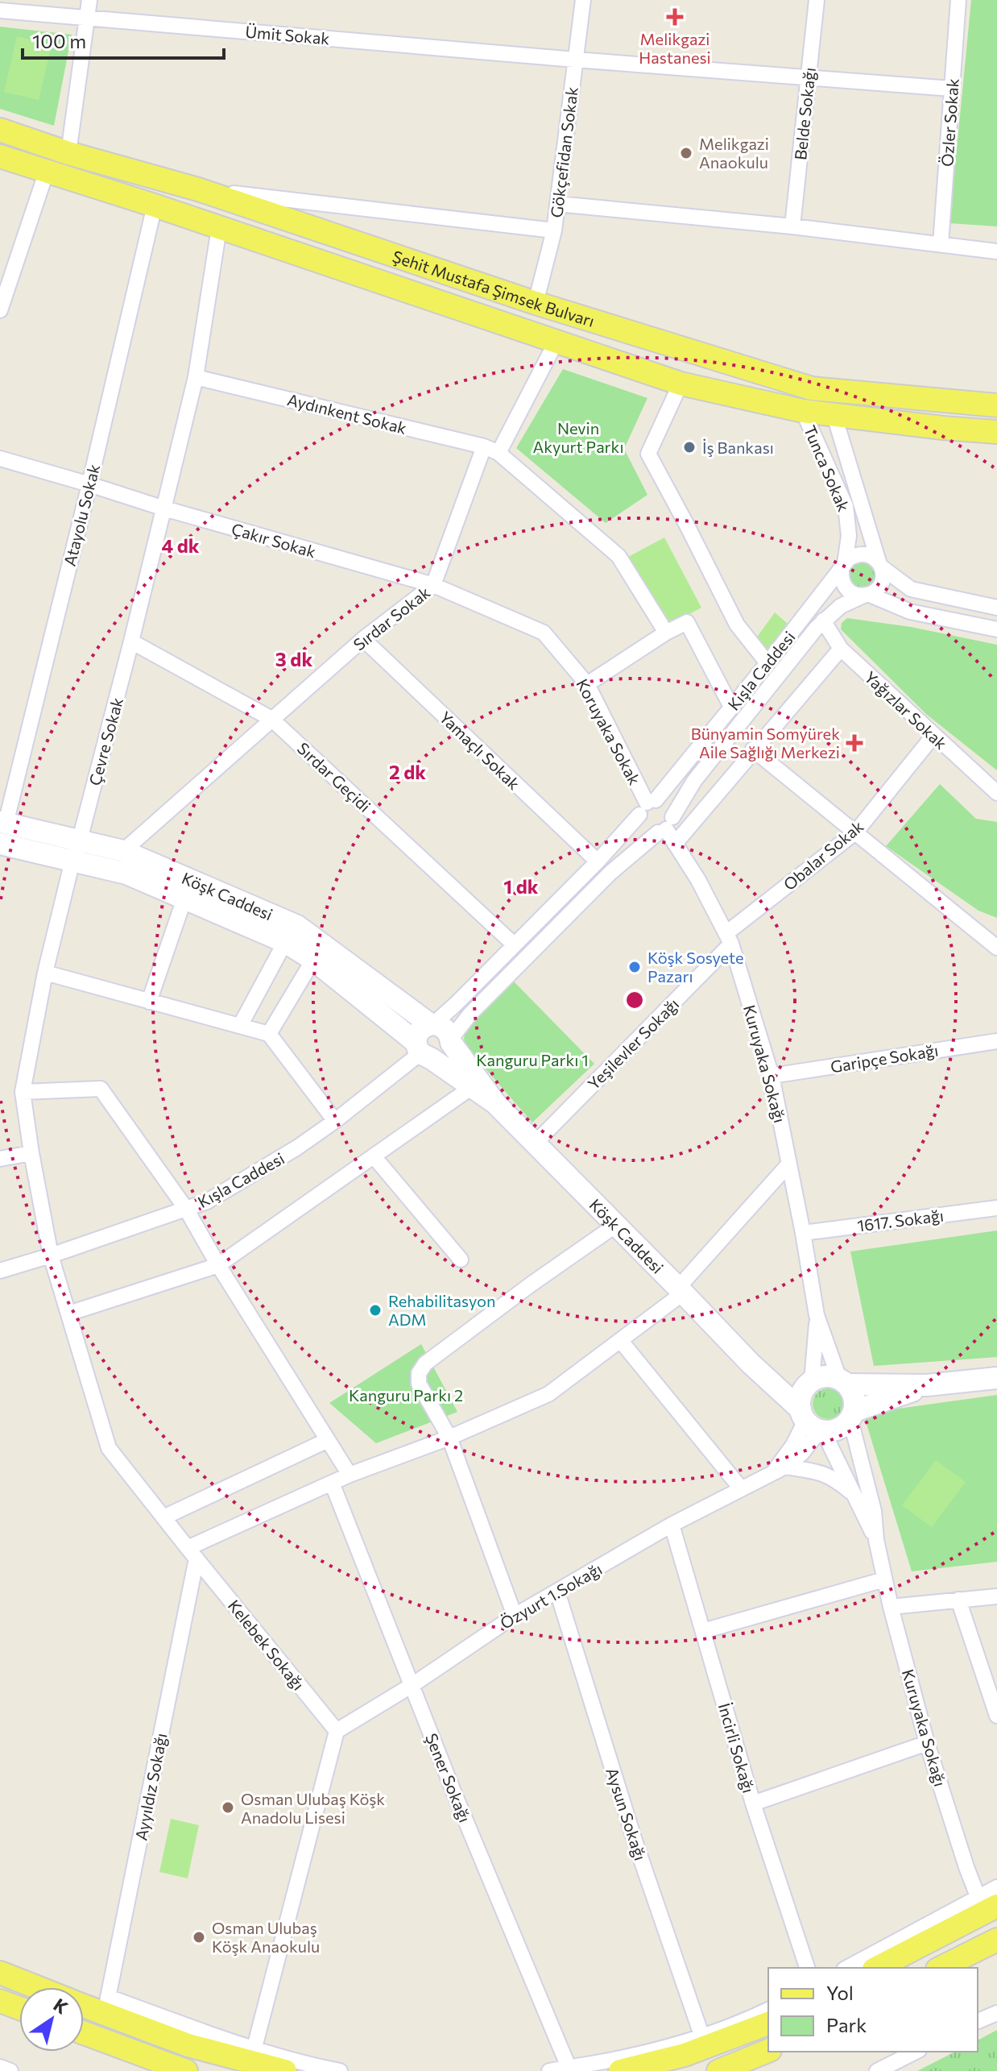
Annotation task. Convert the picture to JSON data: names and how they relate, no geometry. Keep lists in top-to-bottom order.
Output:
{
  "streets": {
    "main road": ["Şehit Mustafa Şimsek Bulvarı"],
    "street": [
      "Ümit Sokak",
      "Belde Sokağı",
      "Özler Sokak",
      "Gökçefidan Sokak",
      "Aydınkent Sokak",
      "Tunca Sokak",
      "Atayolu Sokak",
      "Çakır Sokak",
      "Sırdar Sokak",
      "Kışla Caddesi",
      "Yağızlar Sokak",
      "Koruyaka Sokak",
      "Çevre Sokak",
      "Yamaçlı Sokak",
      "Sırdar Geçidi",
      "Obalar Sokak",
      "Köşk Caddesi",
      "Yeşilevler Sokağı",
      "Garipçe Sokağı",
      "Kuruyaka Sokağı",
      "1617. Sokağı",
      "Özyurt 1.Sokağı",
      "Kelebek Sokağı",
      "İncirli Sokağı",
      "Şener Sokağı",
      "Ayyıldız Sokağı",
      "Aysun Sokağı"
    ]
  },
  "crossings": [
    ["Ümit Sokak", "Belde Sokağı"],
    ["Ümit Sokak", "Özler Sokak"],
    ["Ümit Sokak", "Gökçefidan Sokak"],
    ["Gökçefidan Sokak", "Şehit Mustafa Şimsek Bulvarı"],
    ["Şehit Mustafa Şimsek Bulvarı", "Tunca Sokak"],
    ["Şehit Mustafa Şimsek Bulvarı", "Atayolu Sokak"],
    ["Şehit Mustafa Şimsek Bulvarı", "Sırdar Sokak"],
    ["Şehit Mustafa Şimsek Bulvarı", "Çevre Sokak"],
    ["Aydınkent Sokak", "Sırdar Sokak"],
    ["Aydınkent Sokak", "Çevre Sokak"],
    ["Tunca Sokak", "Kışla Caddesi"],
    ["Atayolu Sokak", "Çakır Sokak"],
    ["Atayolu Sokak", "Köşk Caddesi"],
    ["Çakır Sokak", "Sırdar Sokak"],
    ["Çakır Sokak", "Koruyaka Sokak"],
    ["Çakır Sokak", "Çevre Sokak"],
    ["Sırdar Sokak", "Yamaçlı Sokak"],
    ["Sırdar Sokak", "Sırdar Geçidi"],
    ["Sırdar Sokak", "Köşk Caddesi"],
    ["Kışla Caddesi", "Yağızlar Sokak"],
    ["Kışla Caddesi", "Koruyaka Sokak"],
    ["Kışla Caddesi", "Çevre Sokak"],
    ["Kışla Caddesi", "Yamaçlı Sokak"],
    ["Kışla Caddesi", "Sırdar Geçidi"],
    ["Kışla Caddesi", "Köşk Caddesi"],
    ["Kışla Caddesi", "Kuruyaka Sokağı"],
    ["Kışla Caddesi", "Kelebek Sokağı"],
    ["Yağızlar Sokak", "Obalar Sokak"],
    ["Koruyaka Sokak", "Kuruyaka Sokağı"],
    ["Çevre Sokak", "Sırdar Geçidi"],
    ["Çevre Sokak", "Köşk Caddesi"],
    ["Çevre Sokak", "Kelebek Sokağı"],
    ["Obalar Sokak", "Yeşilevler Sokağı"],
    ["Obalar Sokak", "Kuruyaka Sokağı"],
    ["Köşk Caddesi", "Yeşilevler Sokağı"],
    ["Köşk Caddesi", "Kuruyaka Sokağı"],
    ["Köşk Caddesi", "Özyurt 1.Sokağı"],
    ["Yeşilevler Sokağı", "Kuruyaka Sokağı"],
    ["Garipçe Sokağı", "Kuruyaka Sokağı"],
    ["Kuruyaka Sokağı", "1617. Sokağı"],
    ["Kuruyaka Sokağı", "Özyurt 1.Sokağı"],
    ["Özyurt 1.Sokağı", "Kelebek Sokağı"],
    ["Özyurt 1.Sokağı", "İncirli Sokağı"],
    ["Özyurt 1.Sokağı", "Şener Sokağı"],
    ["Özyurt 1.Sokağı", "Aysun Sokağı"],
    ["Kelebek Sokağı", "Ayyıldız Sokağı"]
  ],
  "parks": ["Nevin Akyurt Parkı", "Kanguru Parkı 1", "Kanguru Parkı 2"],
  "places": {
    "health": ["Melikgazi Hastanesi", "Bünyamin Somyürek Aile Sağlığı Merkezi"],
    "other": [
      "Melikgazi Anaokulu",
      "İş Bankası",
      "Köşk Sosyete Pazarı",
      "Rehabilitasyon ADM",
      "Osman Ulubaş Köşk Anadolu Lisesi",
      "Osman Ulubaş Köşk Anaokulu"
    ]
  },
  "legend": ["Yol", "Park"],
  "scale_bar": "100 m",
  "north": "top right",
  "rings": [
    "4 dk",
    "3 dk",
    "2 dk",
    "1 dk"
  ]
}
